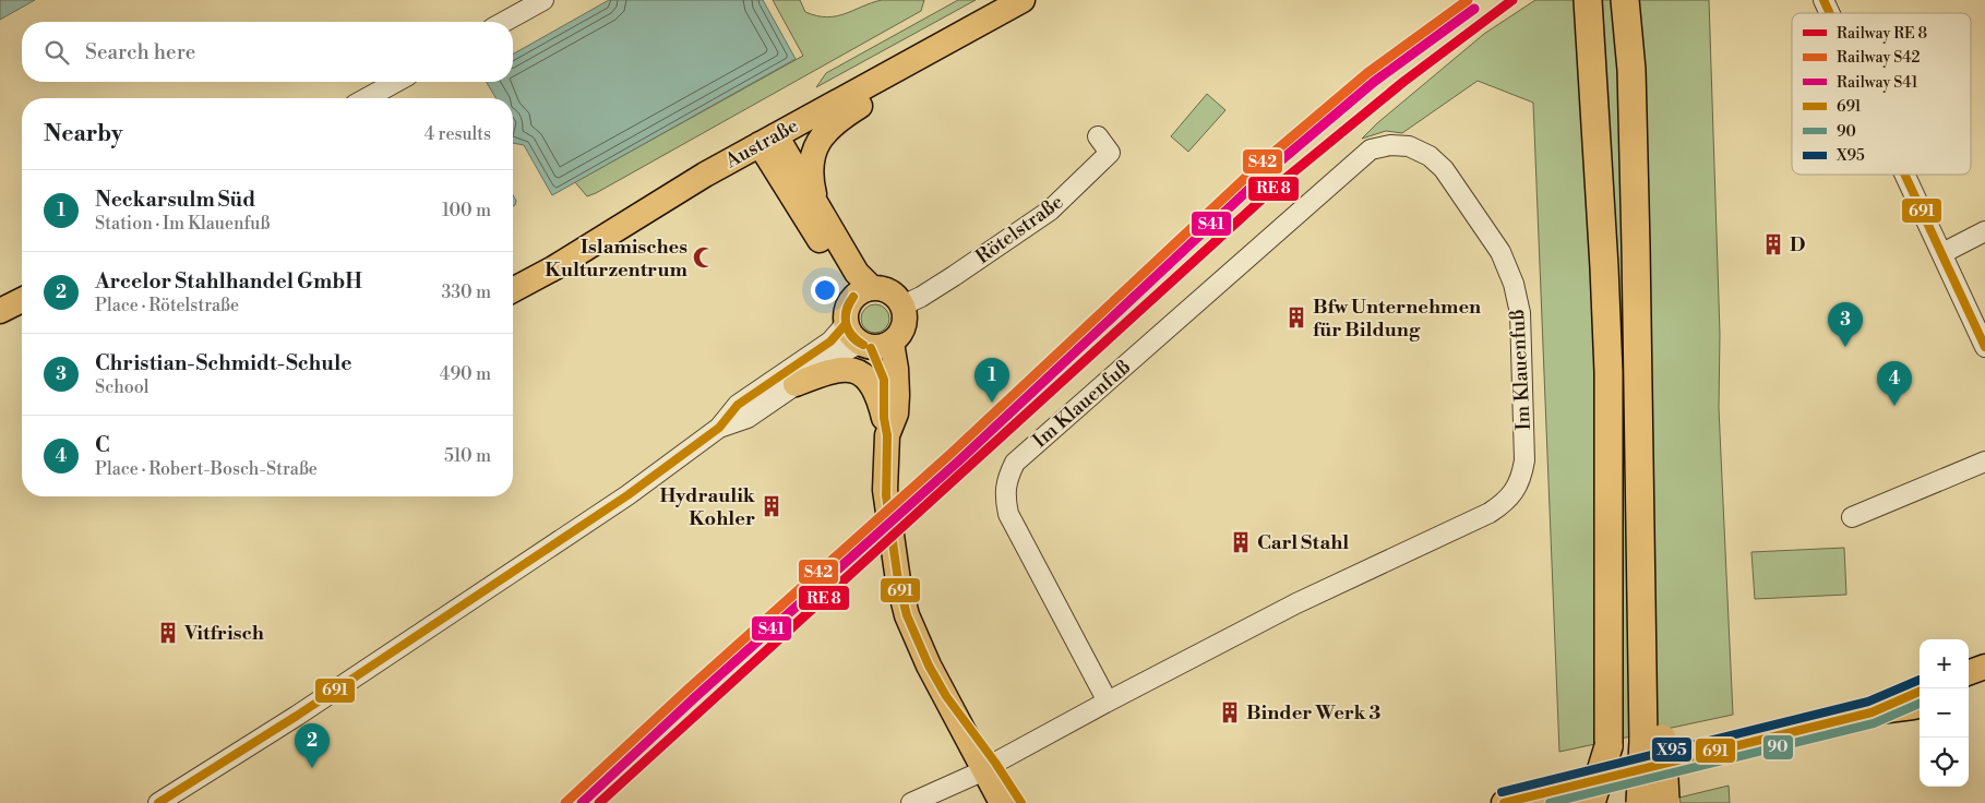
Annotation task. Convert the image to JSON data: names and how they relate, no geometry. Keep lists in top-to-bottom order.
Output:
{
  "streets": {
    "main road": ["Austraße"],
    "street": ["Rötelstraße", "Im Klauenfuß"]
  },
  "places": {
    "building": [
      "D",
      "Bfw Unternehmen für Bildung",
      "Hydraulik Kohler",
      "Carl Stahl",
      "Vitfrisch",
      "Binder Werk 3"
    ],
    "mosque": ["Islamisches Kulturzentrum"]
  },
  "lines": [
    "rail line S42",
    "transit line 691",
    "rail line S41",
    "transit line X95",
    "transit line 90"
  ],
  "legend": [
    "Railway RE 8",
    "Railway S42",
    "Railway S41",
    "691",
    "90",
    "X95"
  ],
  "page": {
    "search": "Search here",
    "heading": ["Nearby", "4 results"],
    "list": [
      {
        "mark": "1",
        "name": "Neckarsulm Süd",
        "note": "Station · Im Klauenfuß",
        "value": "100 m"
      },
      {
        "mark": "2",
        "name": "Arcelor Stahlhandel GmbH",
        "note": "Place · Rötelstraße",
        "value": "330 m"
      },
      {
        "mark": "3",
        "name": "Christian-Schmidt-Schule",
        "note": "School",
        "value": "490 m"
      },
      {
        "mark": "4",
        "name": "C",
        "note": "Place · Robert-Bosch-Straße",
        "value": "510 m"
      }
    ],
    "pins": [
      "3",
      "1",
      "4",
      "2"
    ],
    "map_buttons": ["+", "−"]
  }
}
